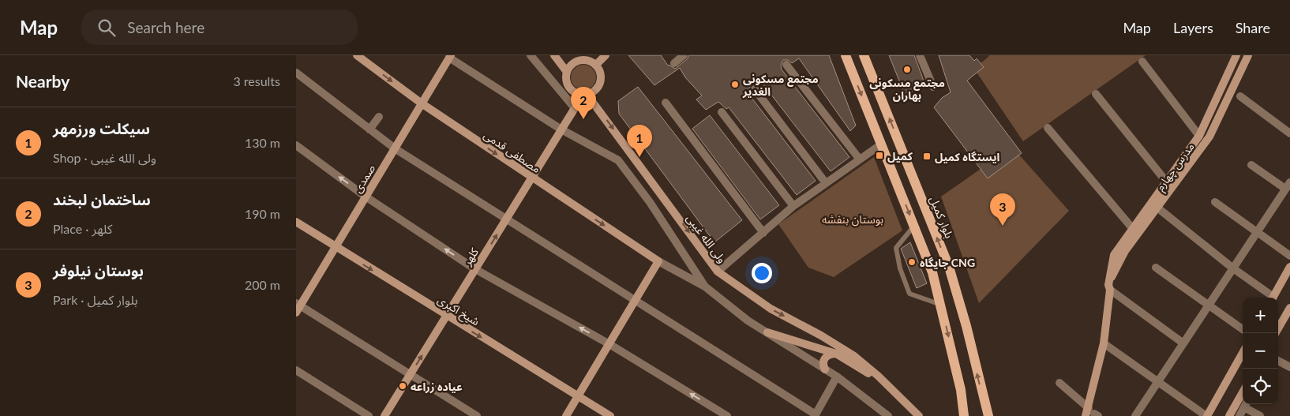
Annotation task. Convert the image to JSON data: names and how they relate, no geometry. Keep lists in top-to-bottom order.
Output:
{
  "streets": {
    "main road": ["بلوار کمیل"],
    "street": [
      "مصطفی قدمی",
      "مدرس چهارم",
      "صمدی",
      "ولی الله غیبی",
      "کلهر",
      "شیخ اکبری"
    ]
  },
  "crossings": [
    ["مصطفی قدمی", "صمدی"],
    ["مصطفی قدمی", "کلهر"],
    ["صمدی", "شیخ اکبری"],
    ["کلهر", "شیخ اکبری"]
  ],
  "parks": ["بوستان بنفشه"],
  "places": {
    "other": [
      "مجتمع مسکونی بهاران",
      "مجتمع مسکونی الغدیر",
      "جایگاه CNG",
      "عیاده زراعه"
    ],
    "transit": ["کمیل", "ایستگاه کمیل"]
  },
  "page": {
    "header": "Map",
    "search": "Search here",
    "nav": ["Map", "Layers", "Share"],
    "heading": ["Nearby", "3 results"],
    "pins": ["2", "1", "3"],
    "list": [
      {
        "mark": "1",
        "name": "سیکلت ورزمهر",
        "note": "Shop · ولی الله غیبی",
        "value": "130 m"
      },
      {
        "mark": "2",
        "name": "ساختمان لبخند",
        "note": "Place · کلهر",
        "value": "190 m"
      },
      {
        "mark": "3",
        "name": "بوستان نیلوفر",
        "note": "Park · بلوار کمیل",
        "value": "200 m"
      }
    ],
    "map_buttons": ["+", "−"]
  }
}
